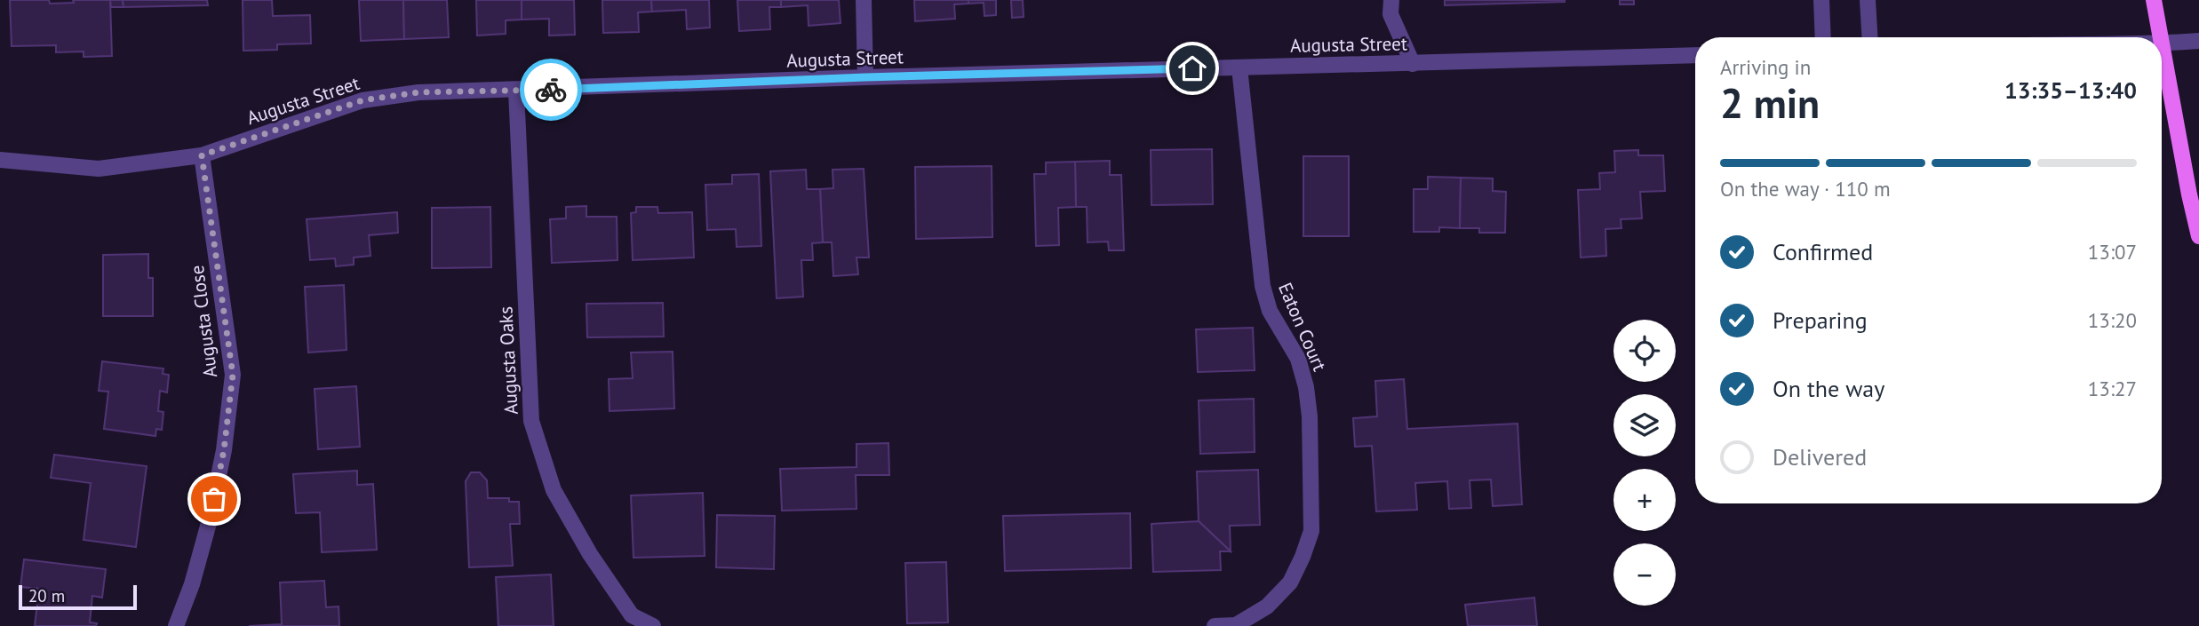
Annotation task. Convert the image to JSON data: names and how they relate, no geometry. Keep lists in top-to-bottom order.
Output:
{
  "streets": {
    "street": [
      "Augusta Street",
      "Augusta Close",
      "Eaton Court",
      "Augusta Oaks"
    ]
  },
  "crossings": [
    ["Augusta Street", "Augusta Close"],
    ["Augusta Street", "Eaton Court"],
    ["Augusta Street", "Augusta Oaks"]
  ],
  "scale_bar": "20 m",
  "page": {
    "heading": ["2 min", "Arriving in", "13:35–13:40"],
    "bar": "On the way · 110 m",
    "list": [
      ["Confirmed", "13:07"],
      ["Preparing", "13:20"],
      ["On the way", "13:27"],
      "Delivered"
    ],
    "map_buttons": ["+", "−"],
    "scale": "20 m"
  }
}
